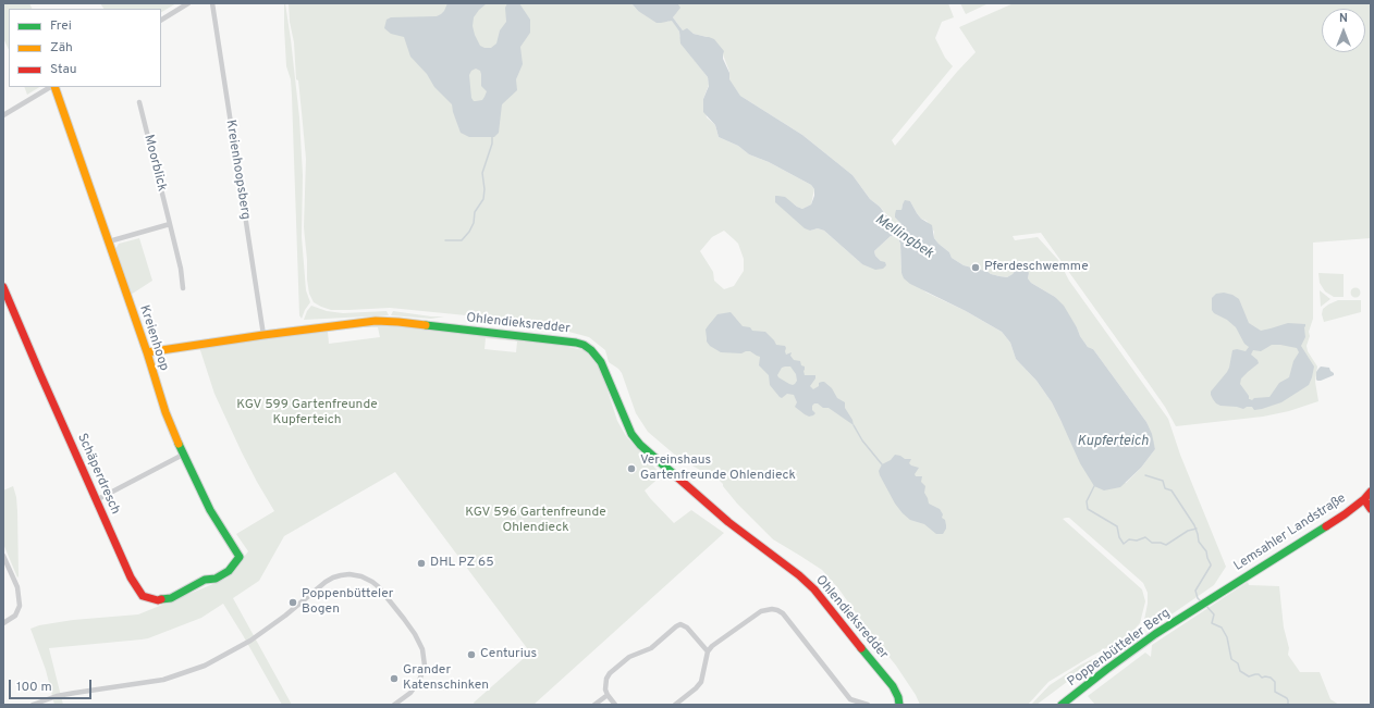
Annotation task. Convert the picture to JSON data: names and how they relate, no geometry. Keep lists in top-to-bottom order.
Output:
{
  "streets": {
    "street": [
      "Moorblick",
      "Kreienhoopsberg",
      "Ohlendieksredder",
      "Kreienhoop",
      "Schäperdresch",
      "Lemsahler Landstraße",
      "Poppenbütteler Berg"
    ]
  },
  "crossings": [
    ["Kreienhoopsberg", "Ohlendieksredder"],
    ["Ohlendieksredder", "Kreienhoop"],
    ["Kreienhoop", "Schäperdresch"],
    ["Lemsahler Landstraße", "Poppenbütteler Berg"]
  ],
  "water": ["Mellingbek", "Kupferteich"],
  "parks": ["KGV 599 Gartenfreunde Kupferteich", "KGV 596 Gartenfreunde Ohlendieck"],
  "places": [
    "Pferdeschwemme",
    "Vereinshaus Gartenfreunde Ohlendieck",
    "DHL PZ 65",
    "Poppenbütteler Bogen",
    "Centurius",
    "Grander Katenschinken"
  ],
  "legend": ["Frei", "Zäh", "Stau"],
  "scale_bar": "100 m",
  "north": "top"
}
